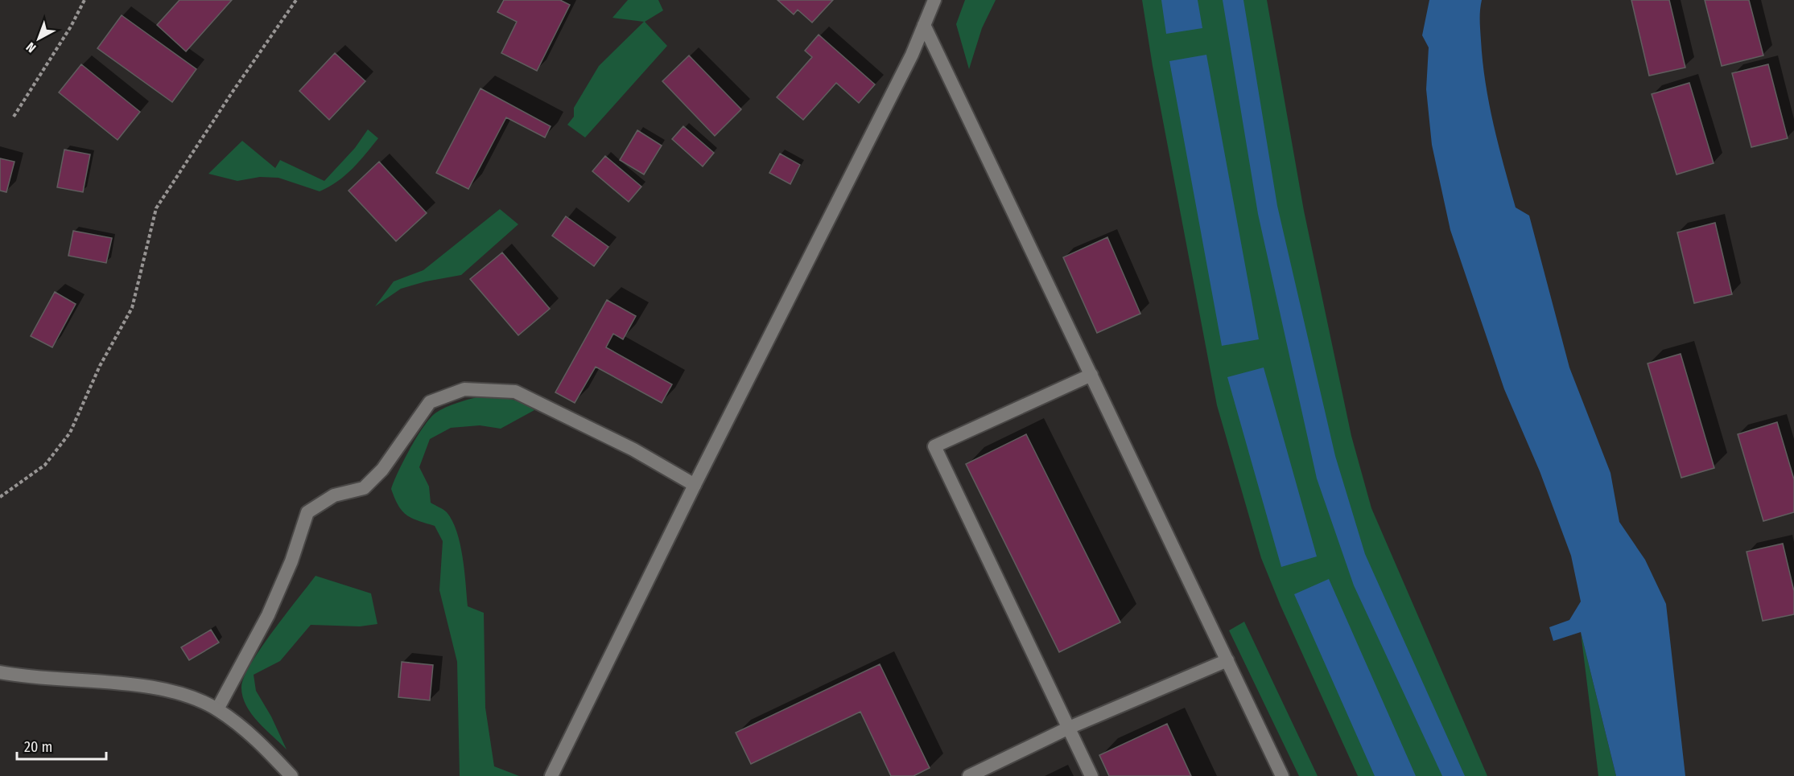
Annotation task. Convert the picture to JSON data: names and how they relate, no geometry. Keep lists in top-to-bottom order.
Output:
{
  "scale_bar": "20 m",
  "north": "bottom left"
}
